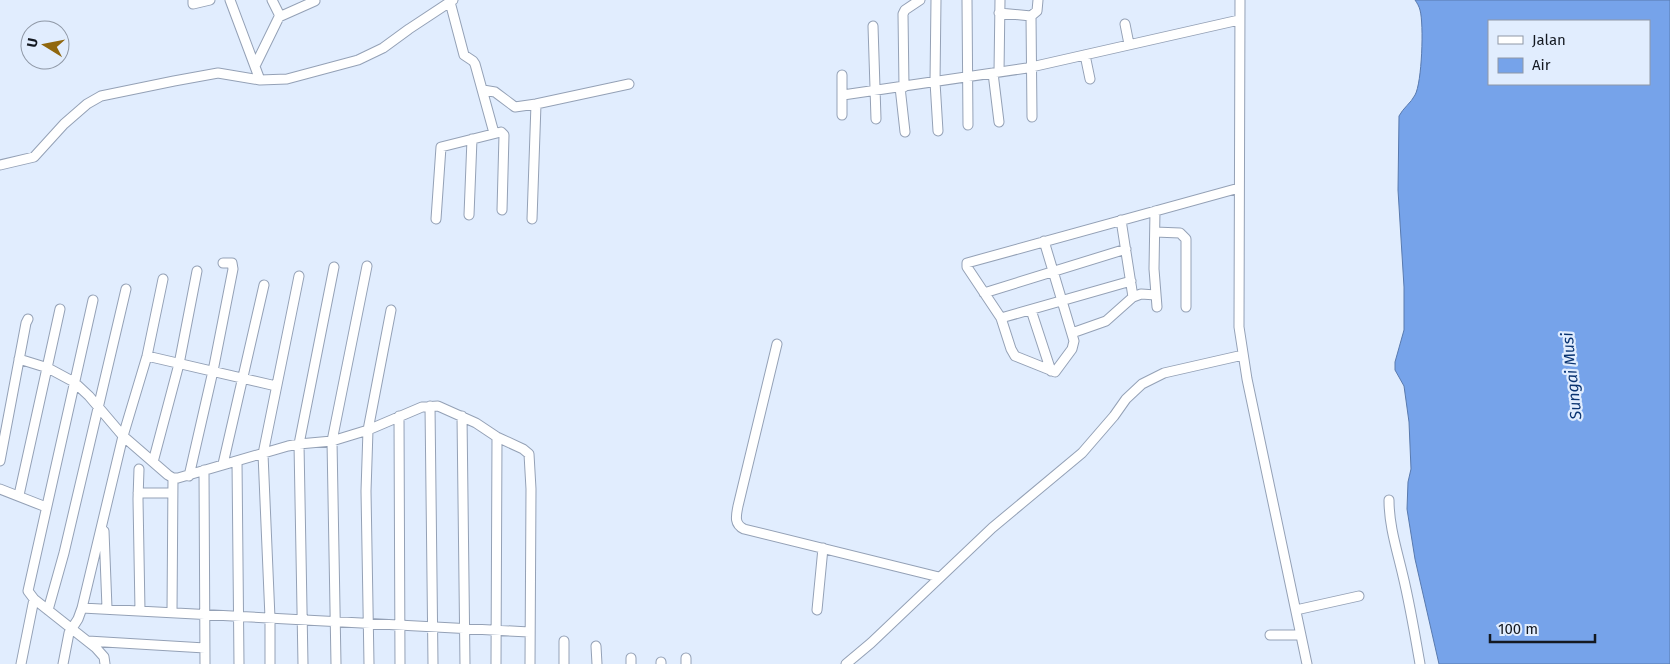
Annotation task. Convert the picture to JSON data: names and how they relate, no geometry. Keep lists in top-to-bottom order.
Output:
{
  "water": ["Sungai Musi"],
  "legend": ["Jalan", "Air"],
  "scale_bar": "100 m",
  "north": "left"
}
